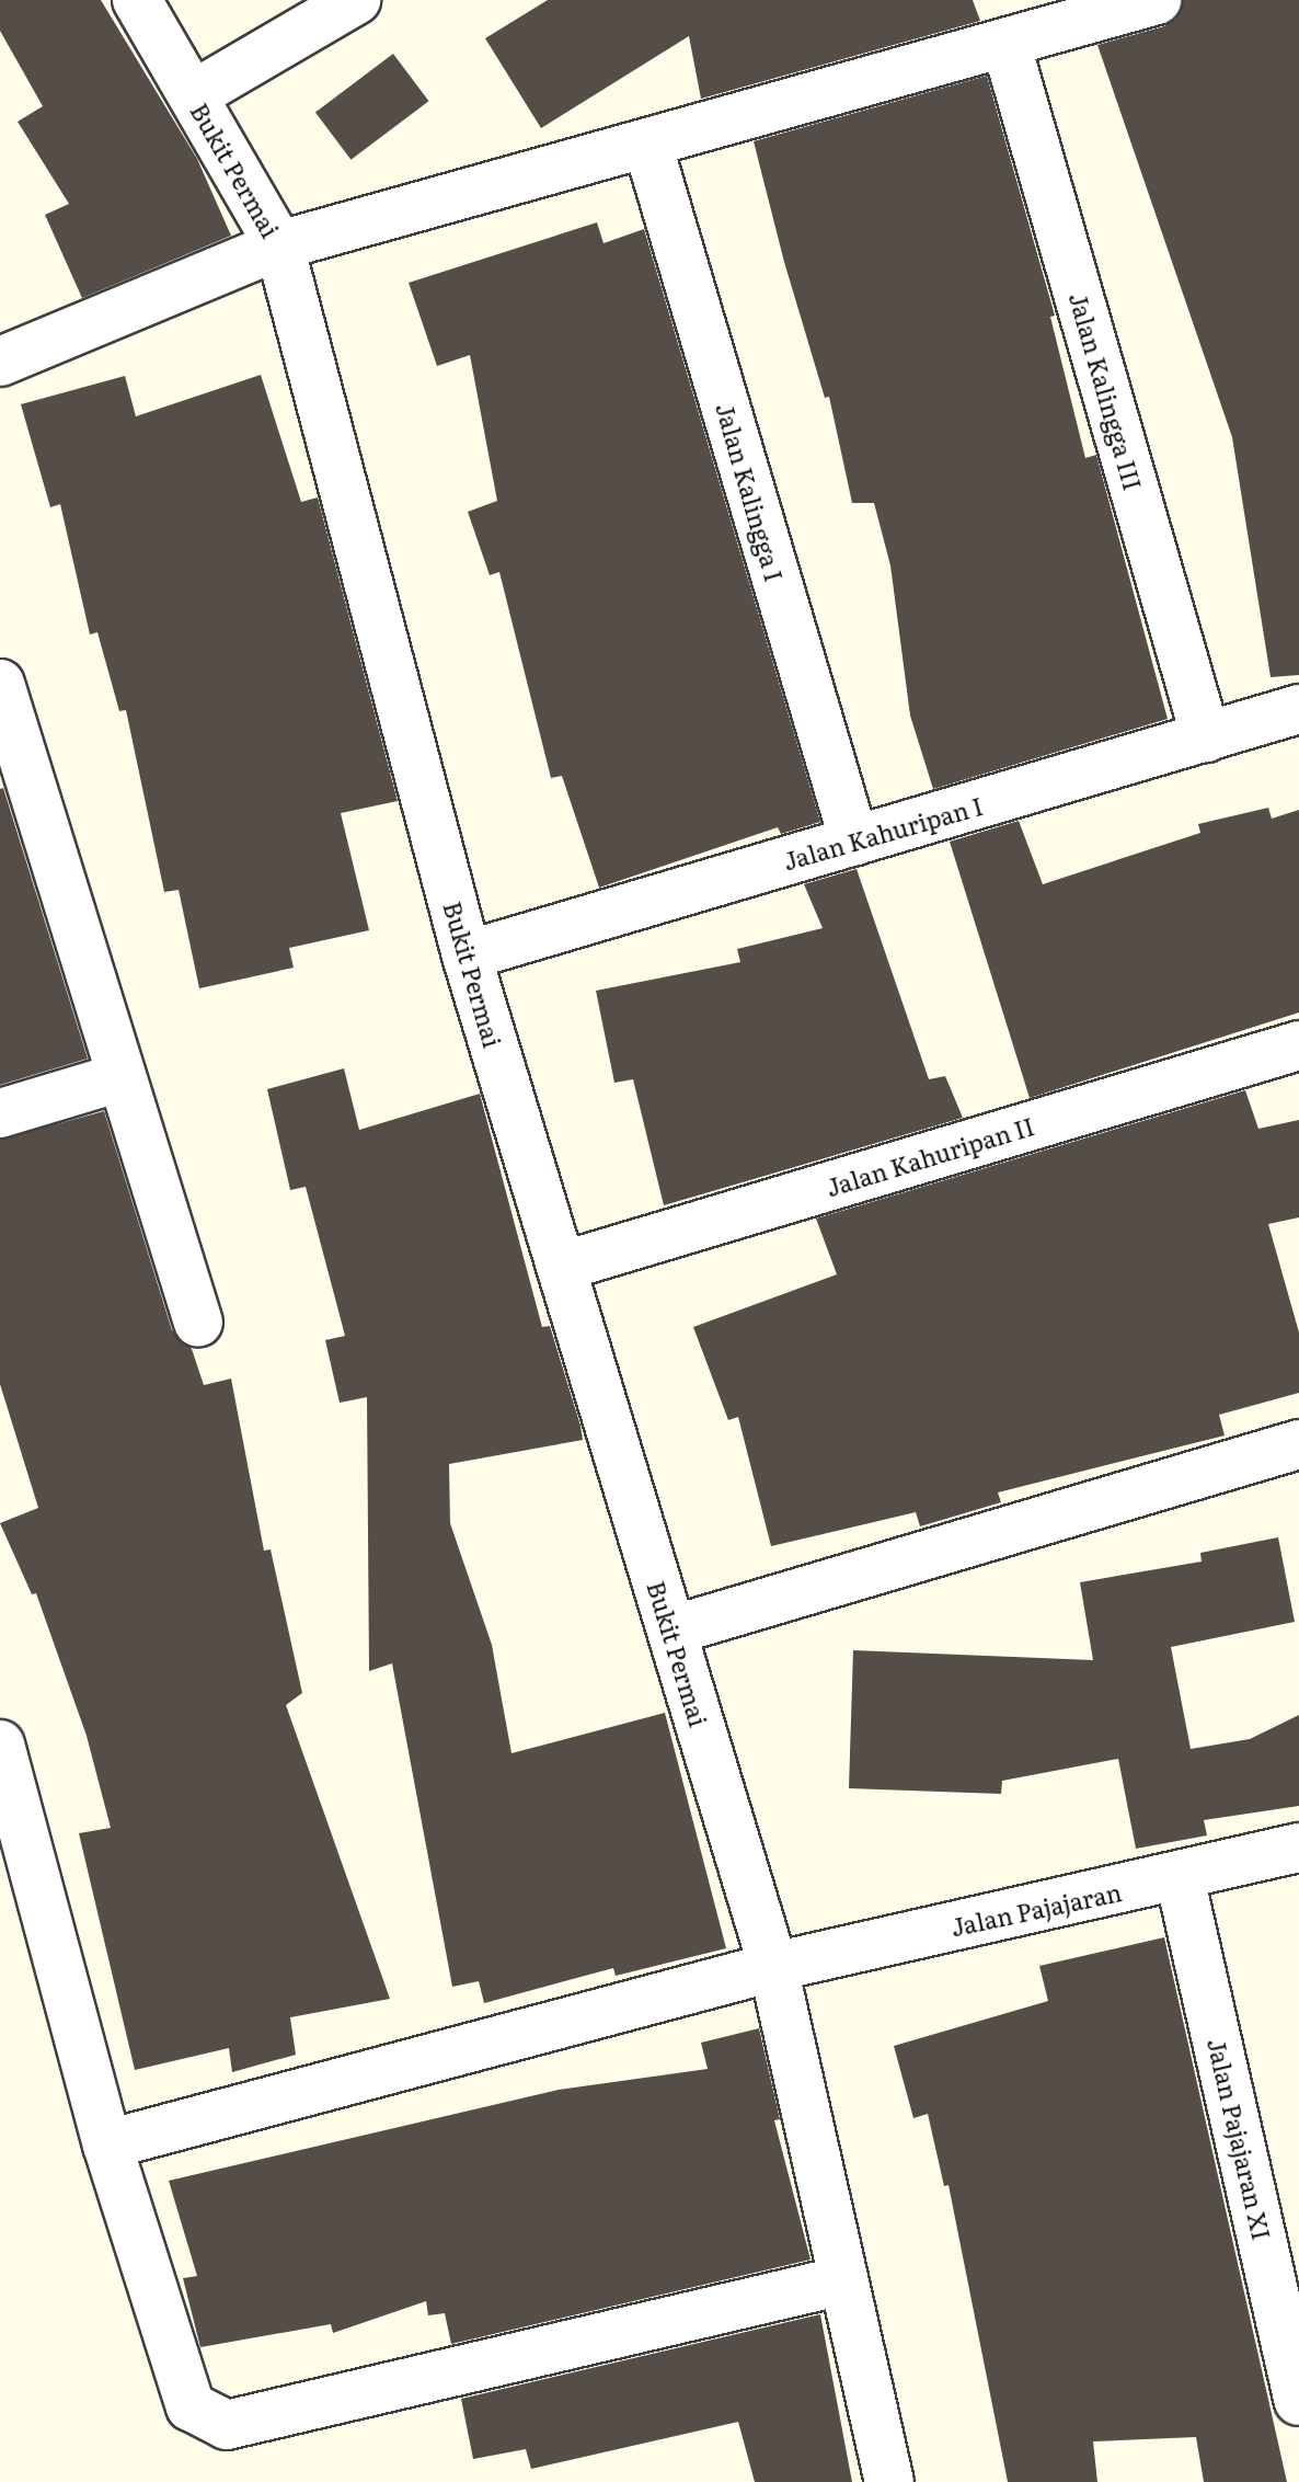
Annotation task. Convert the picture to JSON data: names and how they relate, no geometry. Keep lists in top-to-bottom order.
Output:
{
  "streets": {
    "street": [
      "Bukit Permai",
      "Jalan Kalingga III",
      "Jalan Kalingga I",
      "Jalan Kahuripan I",
      "Jalan Kahuripan II",
      "Jalan Pajajaran",
      "Jalan Pajajaran XI"
    ]
  },
  "crossings": [
    ["Bukit Permai", "Jalan Kahuripan I"],
    ["Bukit Permai", "Jalan Kahuripan II"],
    ["Bukit Permai", "Jalan Pajajaran"],
    ["Jalan Kalingga III", "Jalan Kahuripan I"],
    ["Jalan Kalingga I", "Jalan Kahuripan I"],
    ["Jalan Pajajaran", "Jalan Pajajaran XI"]
  ]
}
